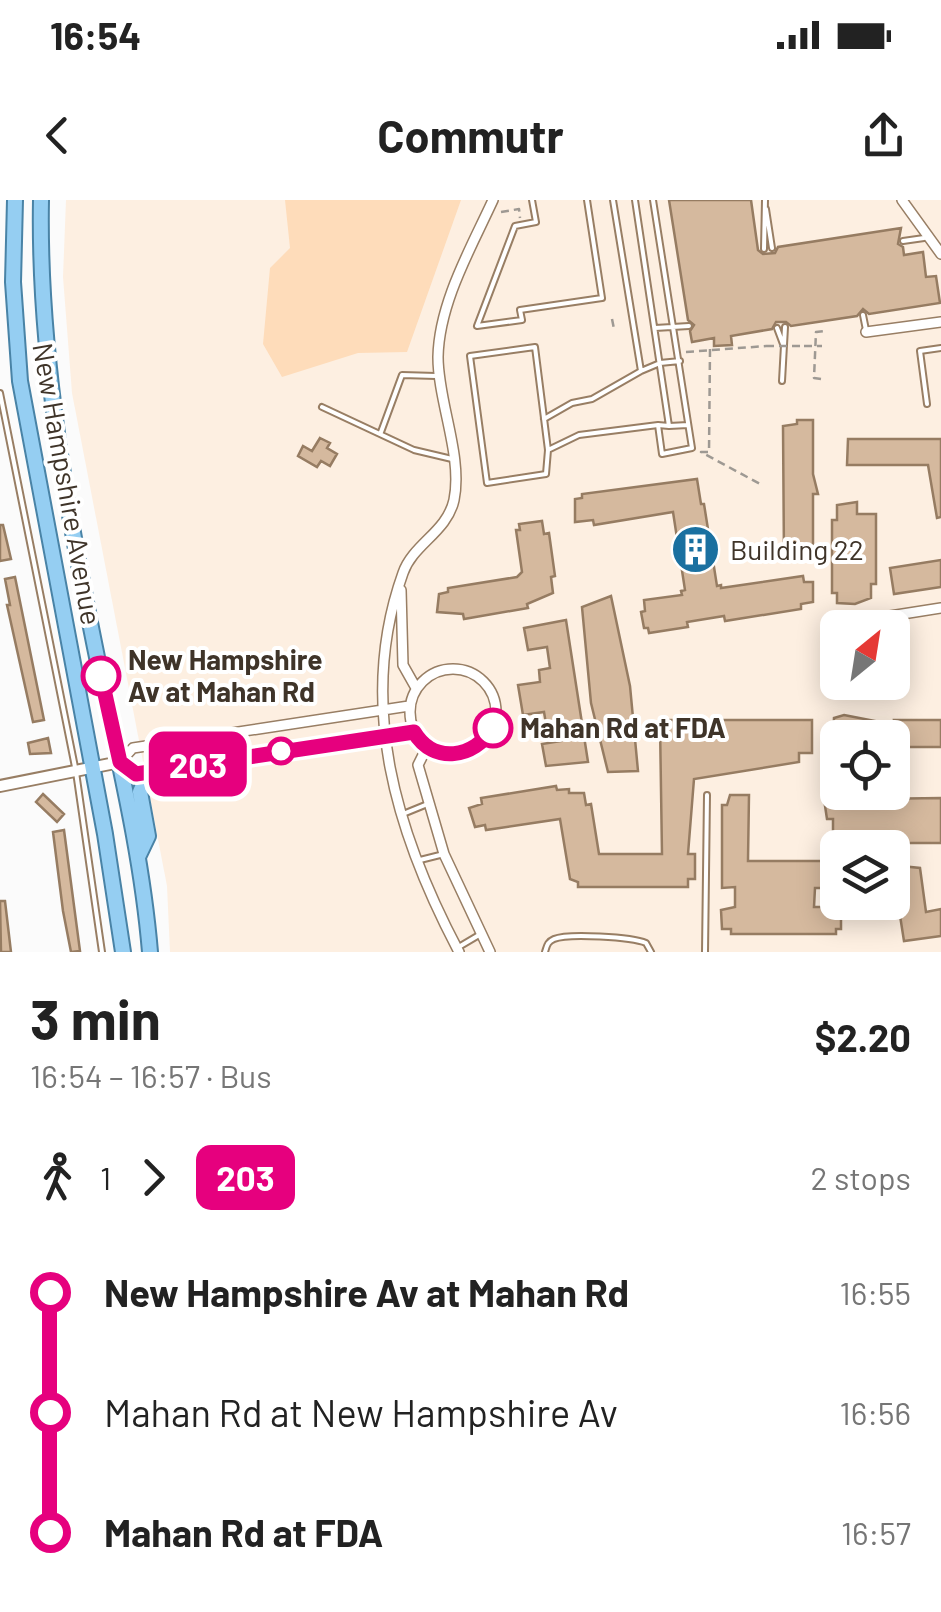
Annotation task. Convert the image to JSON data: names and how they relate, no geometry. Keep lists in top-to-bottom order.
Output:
{
  "streets": {
    "main road": ["New Hampshire Avenue"]
  },
  "places": {
    "building": ["Building 22"],
    "other": ["New Hampshire Av at Mahan Rd", "Mahan Rd at FDA"]
  },
  "lines": ["bus line 203"],
  "north": "top right",
  "page": {
    "status": "16:54",
    "header": "Commutr",
    "on_map": "203",
    "heading": ["3 min", "16:54 – 16:57 · Bus", "$2.20"],
    "legs": ["1", "203", "2 stops"],
    "list": [
      {
        "name": "New Hampshire Av at Mahan Rd",
        "value": "16:55"
      },
      {
        "name": "Mahan Rd at New Hampshire Av",
        "value": "16:56"
      },
      {
        "name": "Mahan Rd at FDA",
        "value": "16:57"
      }
    ]
  }
}
